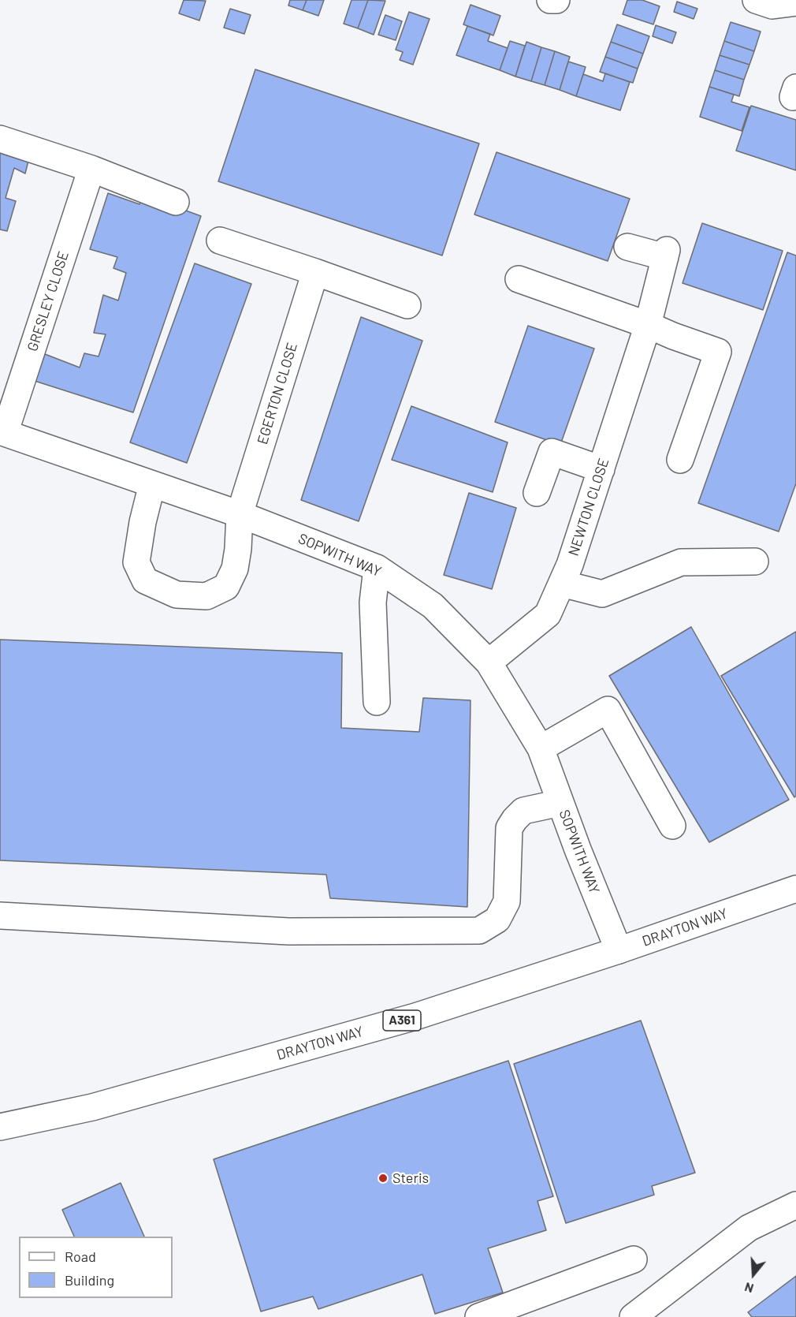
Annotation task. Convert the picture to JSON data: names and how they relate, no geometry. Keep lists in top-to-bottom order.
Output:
{
  "streets": {
    "street": [
      "GRESLEY CLOSE",
      "EGERTON CLOSE",
      "NEWTON CLOSE",
      "SOPWITH WAY",
      "DRAYTON WAY",
      "A361"
    ]
  },
  "crossings": [
    ["GRESLEY CLOSE", "SOPWITH WAY"],
    ["EGERTON CLOSE", "SOPWITH WAY"],
    ["NEWTON CLOSE", "SOPWITH WAY"],
    ["SOPWITH WAY", "DRAYTON WAY"]
  ],
  "places": ["Steris"],
  "legend": ["Road", "Building"],
  "north": "bottom"
}
